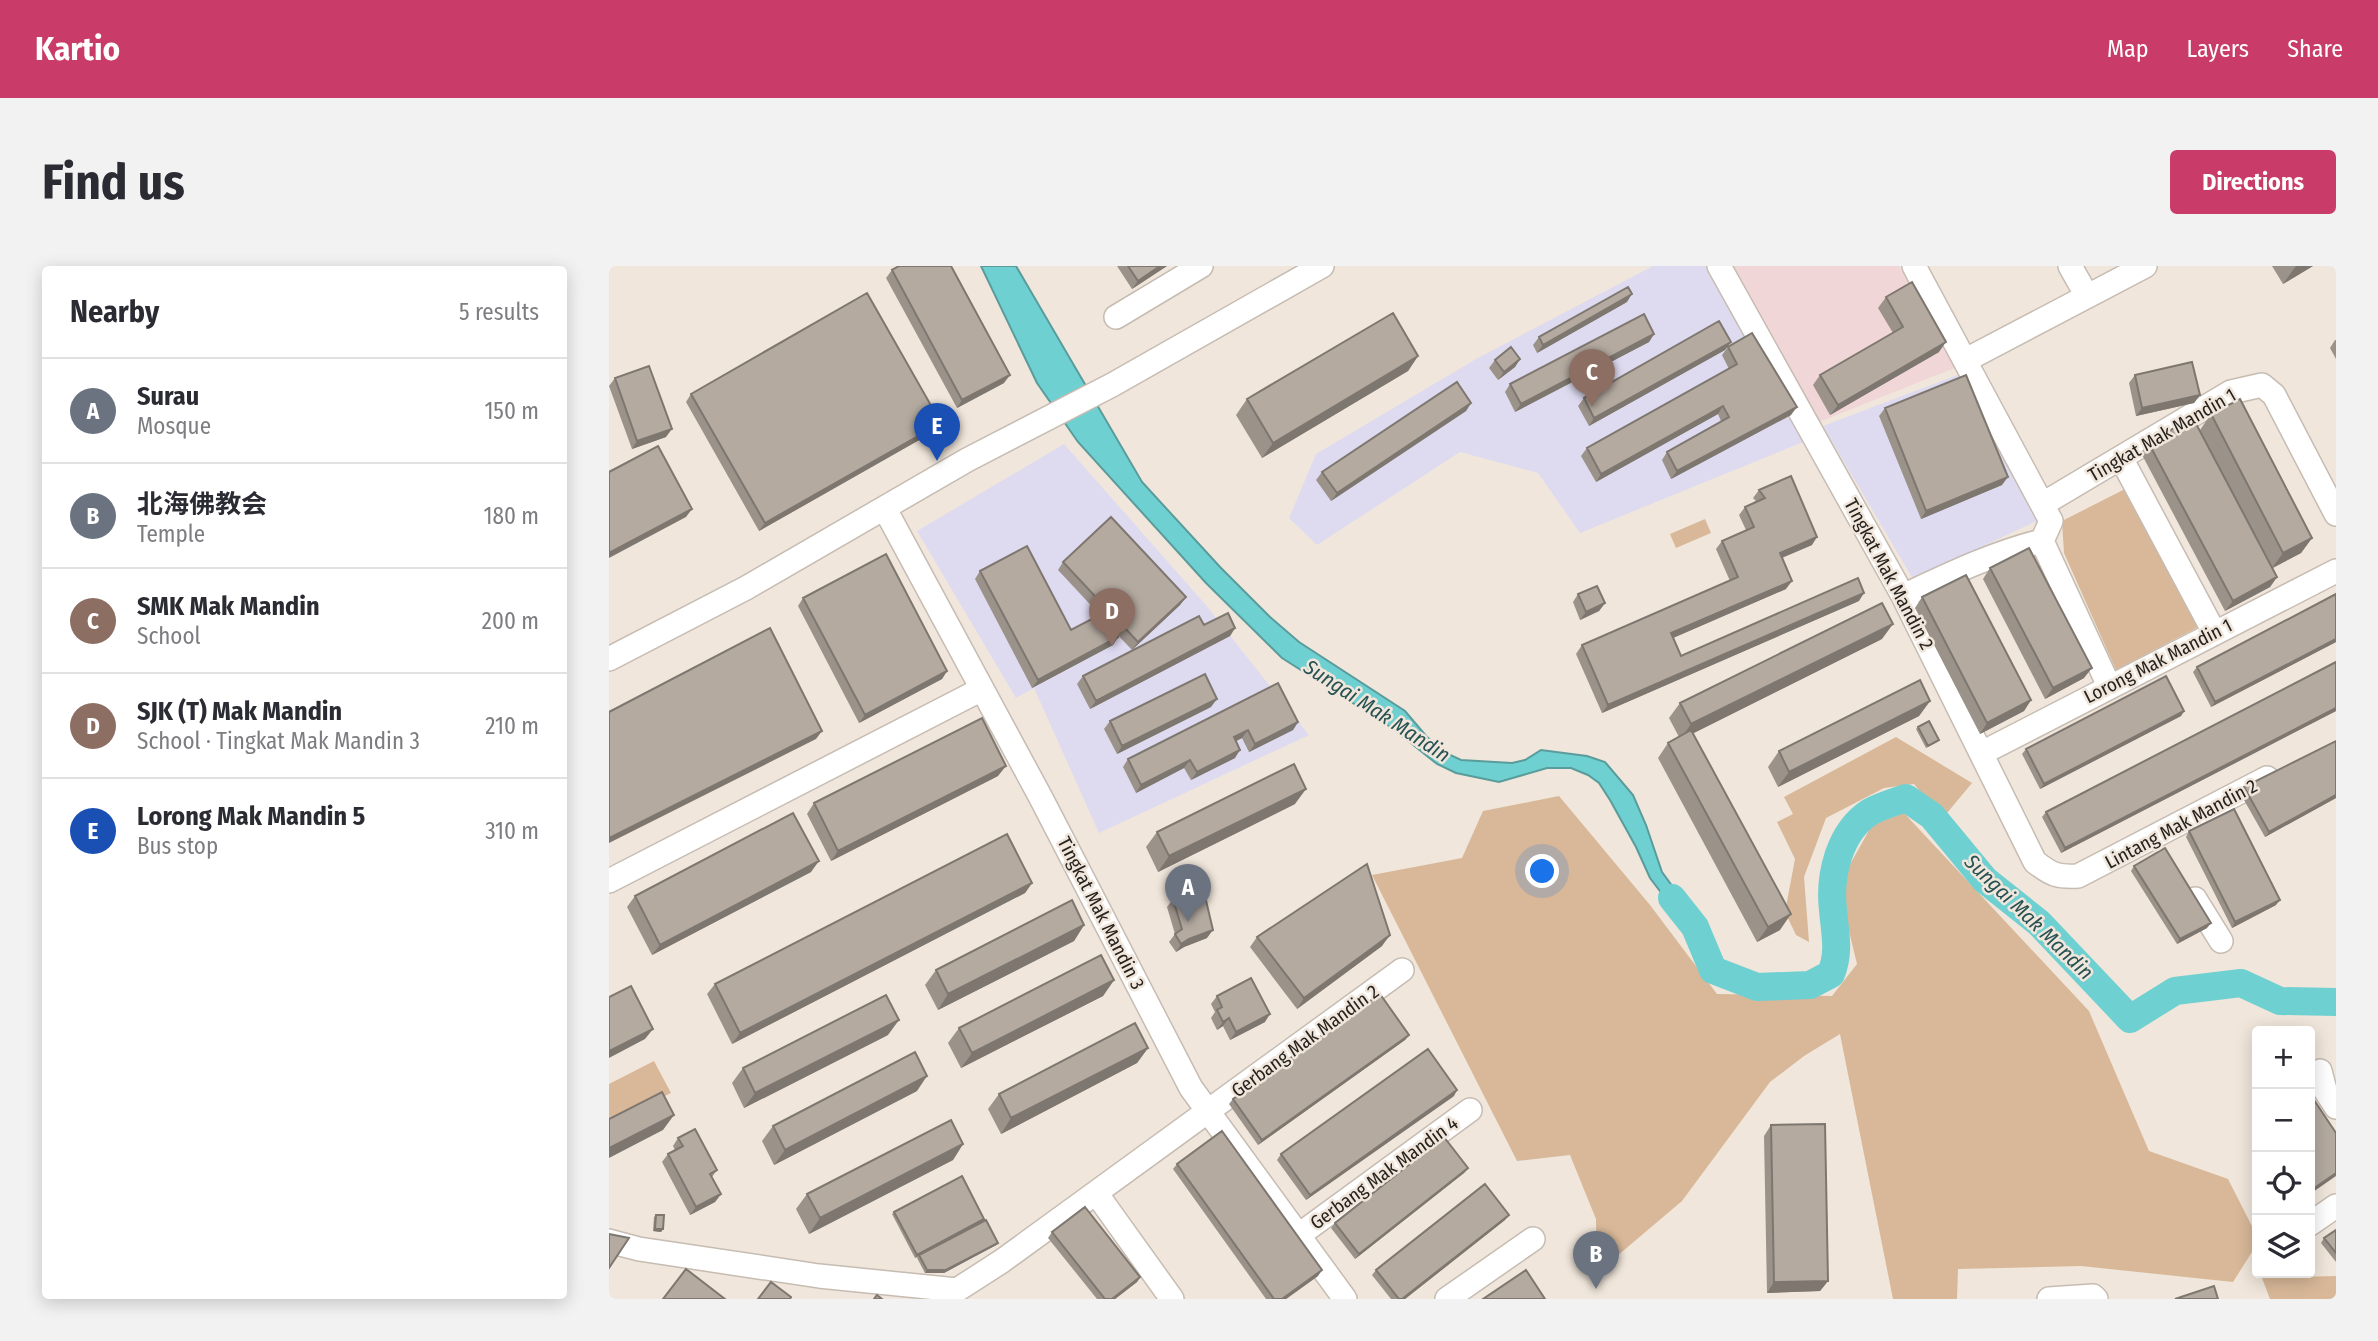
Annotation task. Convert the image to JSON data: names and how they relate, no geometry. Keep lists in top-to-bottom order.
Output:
{
  "streets": {
    "street": [
      "Tingkat Mak Mandin 1",
      "Tingkat Mak Mandin 2",
      "Lorong Mak Mandin 1",
      "Lintang Mak Mandin 2",
      "Tingkat Mak Mandin 3",
      "Gerbang Mak Mandin 2",
      "Gerbang Mak Mandin 4"
    ]
  },
  "crossings": [
    ["Tingkat Mak Mandin 2", "Lorong Mak Mandin 1"],
    ["Tingkat Mak Mandin 2", "Lintang Mak Mandin 2"],
    ["Tingkat Mak Mandin 3", "Gerbang Mak Mandin 2"],
    ["Tingkat Mak Mandin 3", "Gerbang Mak Mandin 4"]
  ],
  "water": ["Sungai Mak Mandin"],
  "page": {
    "header": "Kartio",
    "nav": ["Map", "Layers", "Share"],
    "buttons": "Directions",
    "title": "Find us",
    "heading": ["Nearby", "5 results"],
    "pins": [
      "C",
      "E",
      "D",
      "A",
      "B"
    ],
    "list": [
      {
        "mark": "A",
        "name": "Surau",
        "note": "Mosque",
        "value": "150 m"
      },
      {
        "mark": "B",
        "name": "北海佛教会",
        "note": "Temple",
        "value": "180 m"
      },
      {
        "mark": "C",
        "name": "SMK Mak Mandin",
        "note": "School",
        "value": "200 m"
      },
      {
        "mark": "D",
        "name": "SJK (T) Mak Mandin",
        "note": "School · Tingkat Mak Mandin 3",
        "value": "210 m"
      },
      {
        "mark": "E",
        "name": "Lorong Mak Mandin 5",
        "note": "Bus stop",
        "value": "310 m"
      }
    ],
    "map_buttons": ["+", "−"]
  }
}
